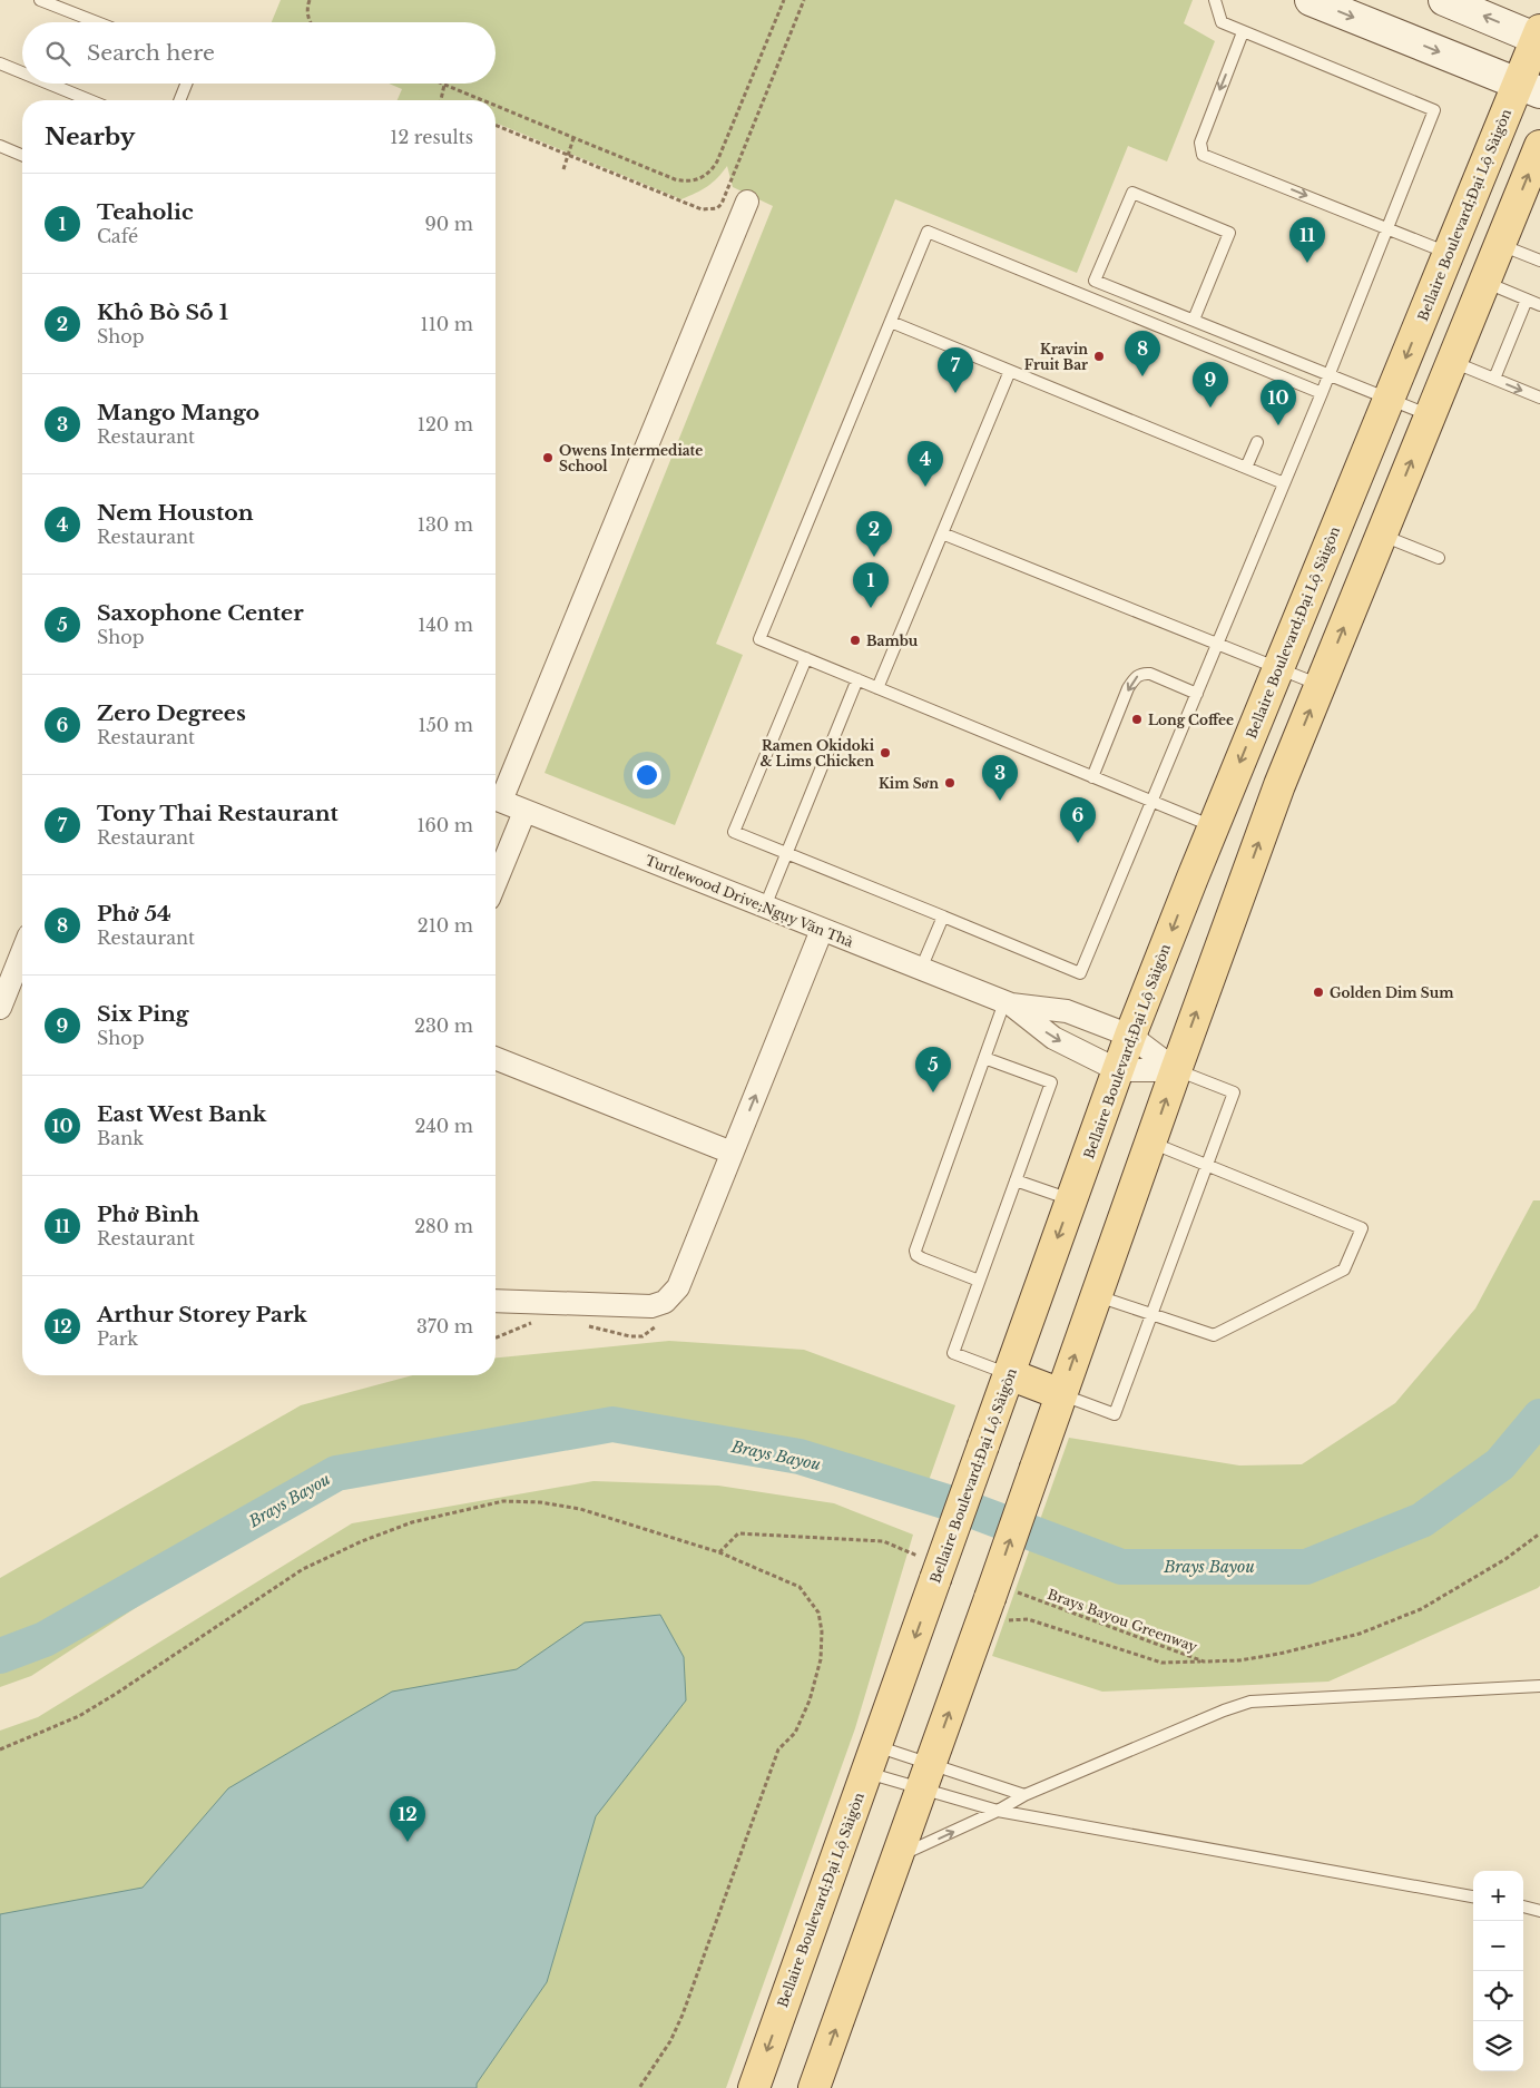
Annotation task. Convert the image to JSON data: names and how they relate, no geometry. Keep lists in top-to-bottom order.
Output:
{
  "streets": {
    "main road": ["Bellaire Boulevard;Đại Lộ Sàigòn"],
    "street": ["Turtlewood Drive;Ngụy Văn Thà"],
    "path": ["Brays Bayou Greenway"]
  },
  "crossings": [
    ["Bellaire Boulevard;Đại Lộ Sàigòn", "Turtlewood Drive;Ngụy Văn Thà"]
  ],
  "water": ["Brays Bayou"],
  "places": [
    "Kravin Fruit Bar",
    "Owens Intermediate School",
    "Bambu",
    "Long Coffee",
    "Ramen Okidoki & Lims Chicken",
    "Kim Sơn",
    "Golden Dim Sum"
  ],
  "page": {
    "search": "Search here",
    "heading": ["Nearby", "12 results"],
    "list": [
      {
        "mark": "1",
        "name": "Teaholic",
        "note": "Café",
        "value": "90 m"
      },
      {
        "mark": "2",
        "name": "Khô Bò Số 1",
        "note": "Shop",
        "value": "110 m"
      },
      {
        "mark": "3",
        "name": "Mango Mango",
        "note": "Restaurant",
        "value": "120 m"
      },
      {
        "mark": "4",
        "name": "Nem Houston",
        "note": "Restaurant",
        "value": "130 m"
      },
      {
        "mark": "5",
        "name": "Saxophone Center",
        "note": "Shop",
        "value": "140 m"
      },
      {
        "mark": "6",
        "name": "Zero Degrees",
        "note": "Restaurant",
        "value": "150 m"
      },
      {
        "mark": "7",
        "name": "Tony Thai Restaurant",
        "note": "Restaurant",
        "value": "160 m"
      },
      {
        "mark": "8",
        "name": "Phở 54",
        "note": "Restaurant",
        "value": "210 m"
      },
      {
        "mark": "9",
        "name": "Six Ping",
        "note": "Shop",
        "value": "230 m"
      },
      {
        "mark": "10",
        "name": "East West Bank",
        "note": "Bank",
        "value": "240 m"
      },
      {
        "mark": "11",
        "name": "Phở Bình",
        "note": "Restaurant",
        "value": "280 m"
      },
      {
        "mark": "12",
        "name": "Arthur Storey Park",
        "note": "Park",
        "value": "370 m"
      }
    ],
    "pins": [
      "11",
      "8",
      "7",
      "9",
      "10",
      "4",
      "2",
      "1",
      "3",
      "6",
      "5",
      "12"
    ],
    "map_buttons": ["+", "−"]
  }
}
